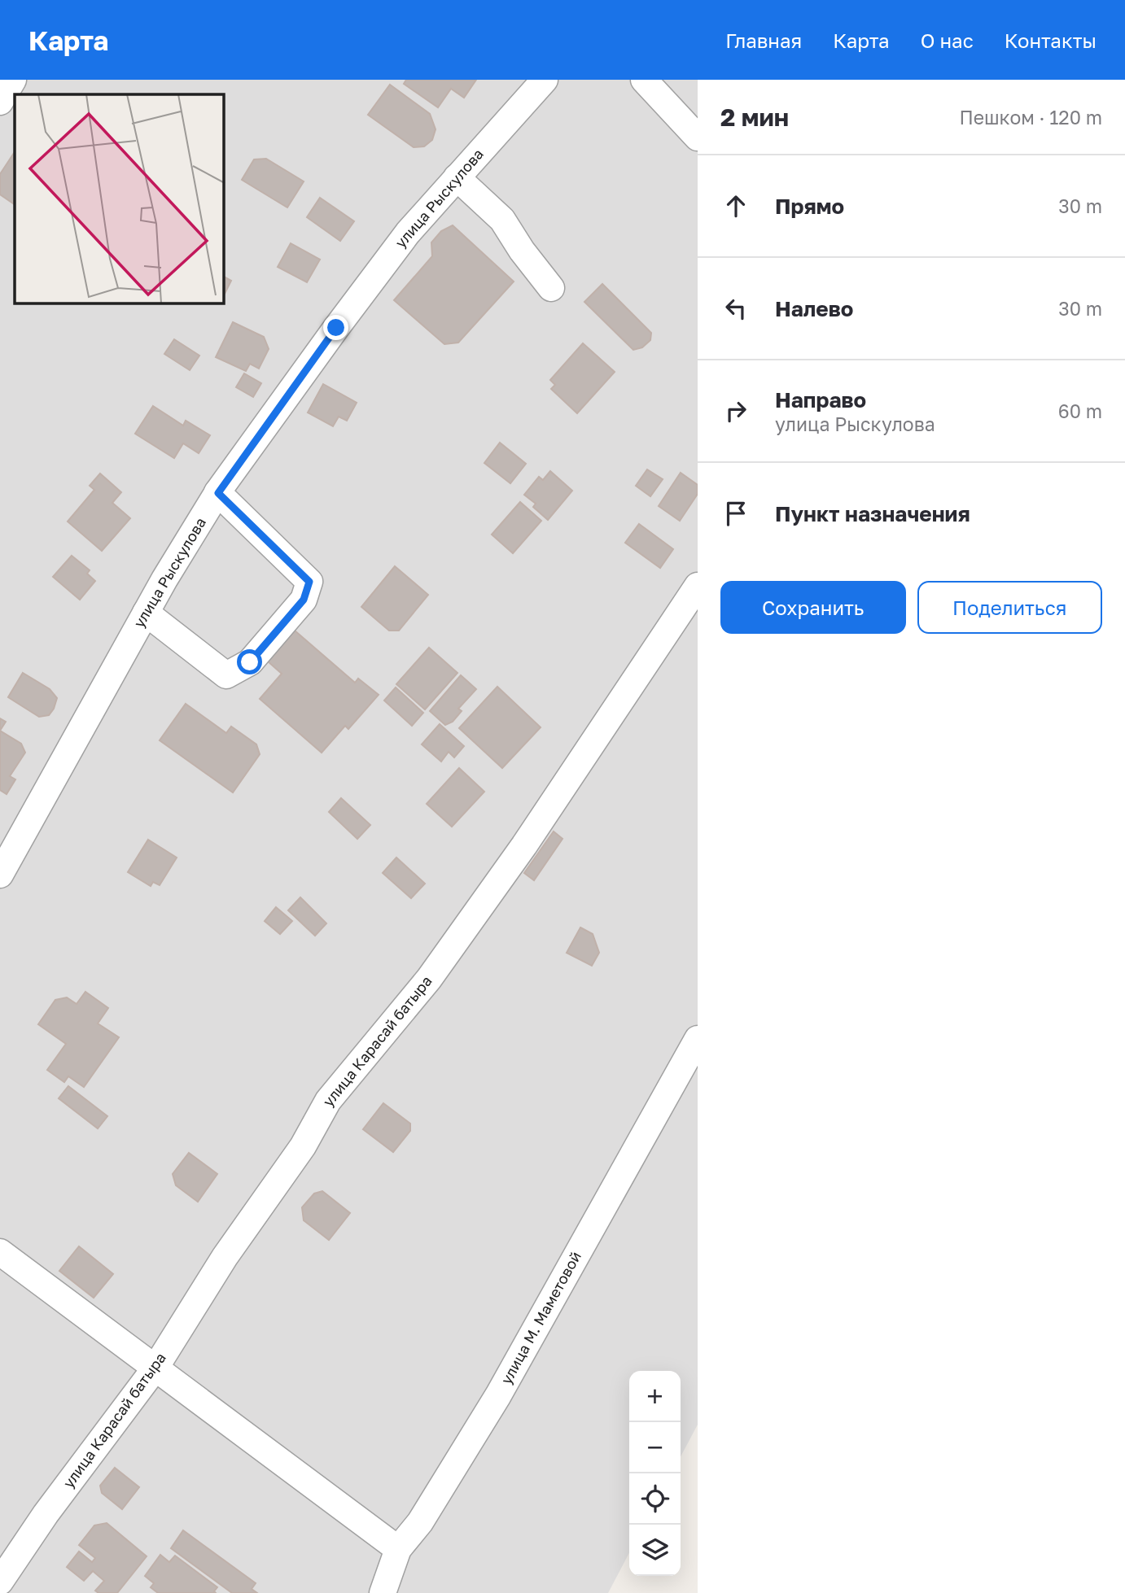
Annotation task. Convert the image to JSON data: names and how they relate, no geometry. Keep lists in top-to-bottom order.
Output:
{
  "streets": {
    "street": ["улица Рыскулова", "улица Карасай батыра", "улица М. Маметовой"]
  },
  "page": {
    "header": "Карта",
    "nav": [
      "Главная",
      "Карта",
      "О нас",
      "Контакты"
    ],
    "heading": ["2 мин", "Пешком · 120 m"],
    "list": [
      ["Прямо", "30 m"],
      ["Налево", "30 m"],
      ["Направо", "улица Рыскулова", "60 m"],
      "Пункт назначения"
    ],
    "buttons": ["Сохранить", "Поделиться"],
    "map_buttons": ["+", "−"]
  }
}
